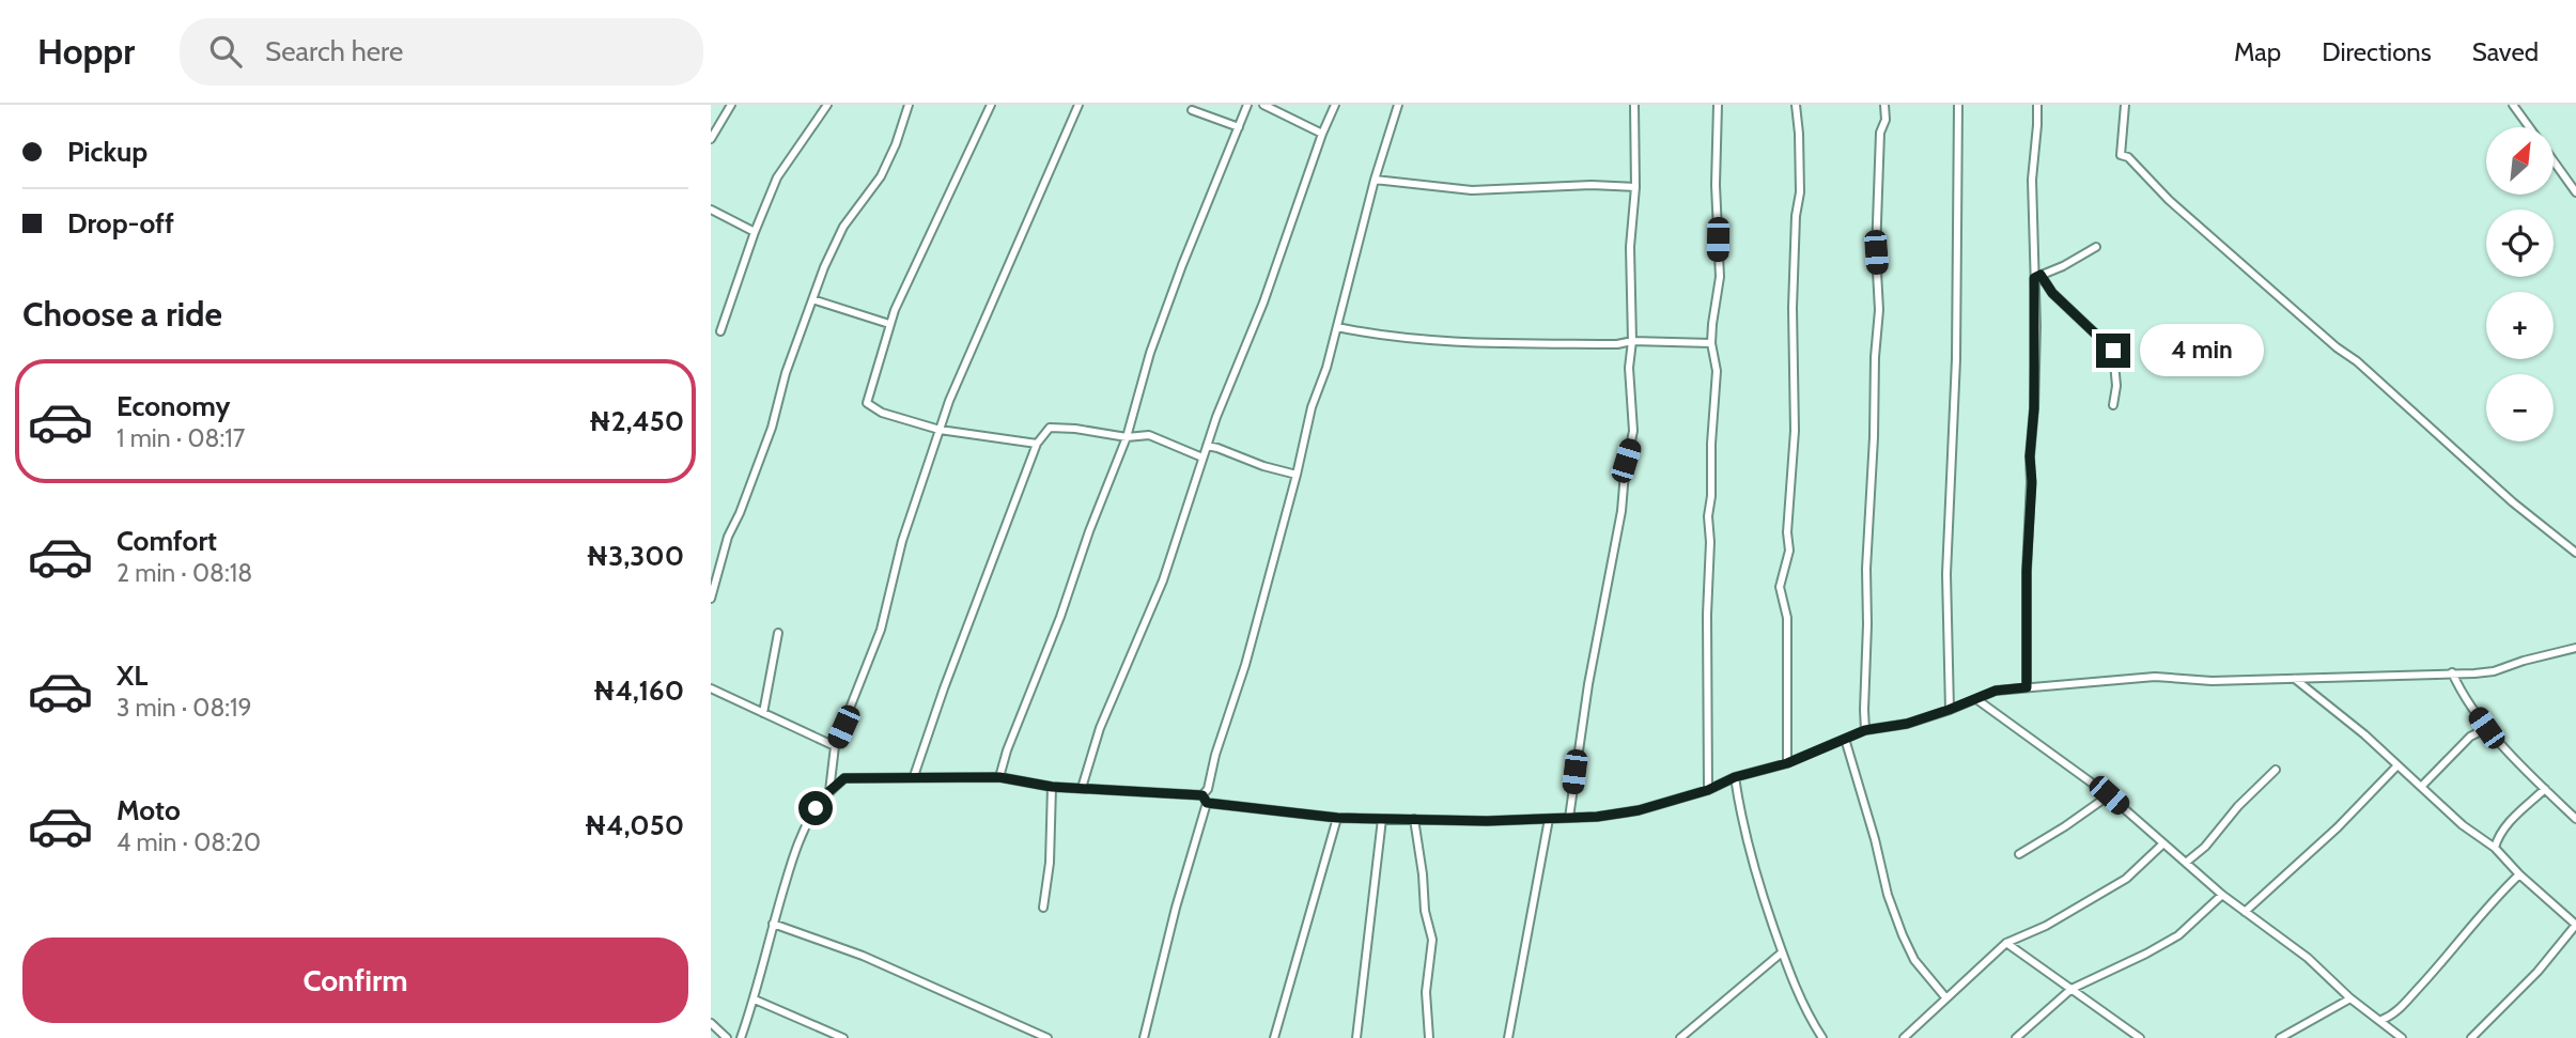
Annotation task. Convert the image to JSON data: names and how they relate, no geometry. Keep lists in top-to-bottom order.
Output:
{
  "north": "top right",
  "page": {
    "header": "Hoppr",
    "search": "Search here",
    "nav": ["Map", "Directions", "Saved"],
    "banner": ["Pickup", "Drop-off"],
    "map_buttons": ["+", "−"],
    "heading": "Choose a ride",
    "bubble": "4 min",
    "list": [
      {
        "name": "Economy",
        "note": "1 min · 08:17",
        "value": "₦2,450"
      },
      {
        "name": "Comfort",
        "note": "2 min · 08:18",
        "value": "₦3,300"
      },
      {
        "name": "XL",
        "note": "3 min · 08:19",
        "value": "₦4,160"
      },
      {
        "name": "Moto",
        "note": "4 min · 08:20",
        "value": "₦4,050"
      }
    ],
    "buttons": "Confirm"
  }
}
